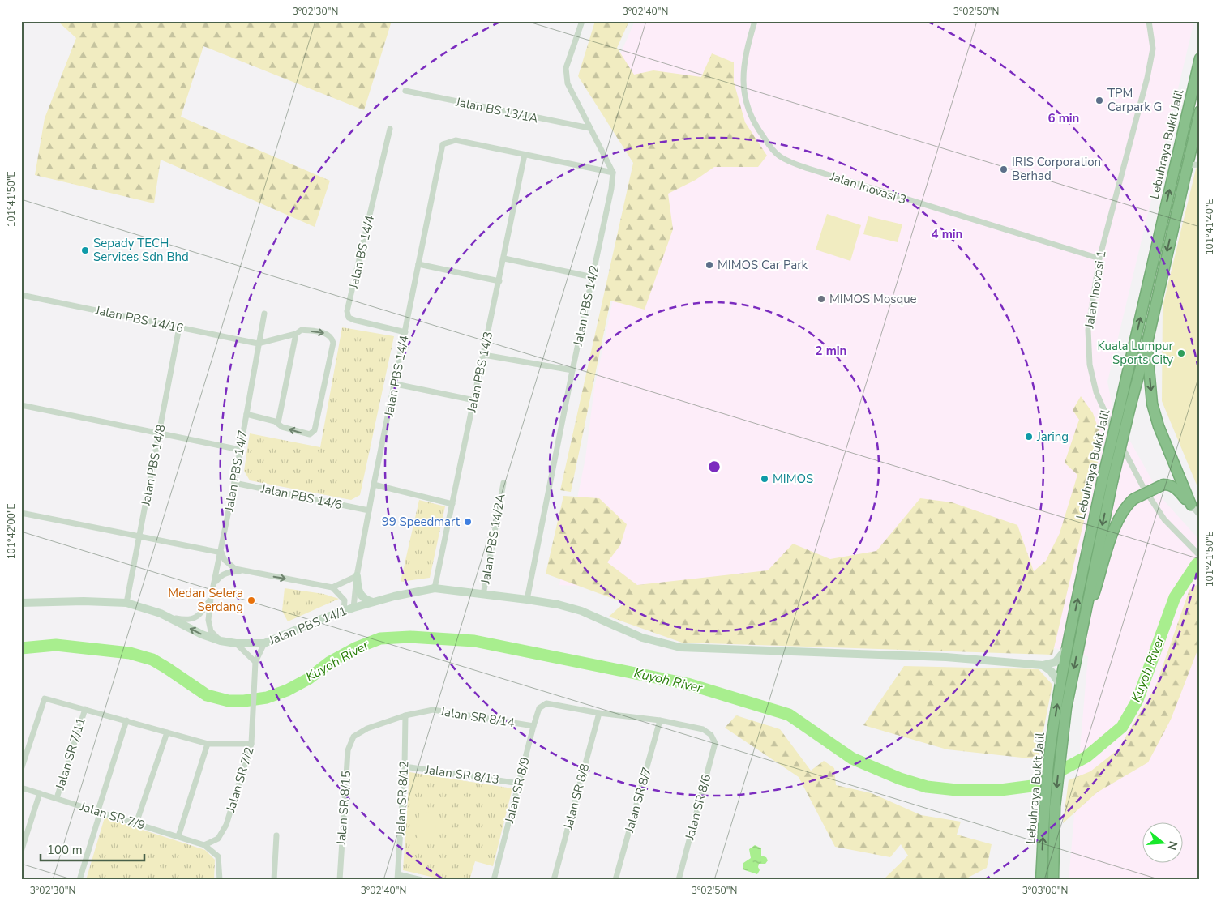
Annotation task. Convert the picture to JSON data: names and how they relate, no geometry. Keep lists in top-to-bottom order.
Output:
{
  "streets": {
    "highway": ["Lebuhraya Bukit Jalil"],
    "street": [
      "Jalan BS 13/1A",
      "Jalan Inovasi 3",
      "Jalan BS 14/4",
      "Jalan Inovasi 1",
      "Jalan PBS 14/2",
      "Jalan PBS 14/16",
      "Jalan PBS 14/3",
      "Jalan PBS 14/4",
      "Jalan PBS 14/8",
      "Jalan PBS 14/7",
      "Jalan PBS 14/6",
      "Jalan PBS 14/2A",
      "Jalan PBS 14/1",
      "Jalan SR 8/14",
      "Jalan SR 7/11",
      "Jalan SR 8/13",
      "Jalan SR 7/2",
      "Jalan SR 8/9",
      "Jalan SR 8/8",
      "Jalan SR 8/12",
      "Jalan SR 8/7",
      "Jalan SR 8/6",
      "Jalan SR 8/15",
      "Jalan SR 7/9"
    ]
  },
  "crossings": [
    ["Jalan Inovasi 3", "Jalan Inovasi 1"],
    ["Jalan BS 14/4", "Jalan PBS 14/4"],
    ["Jalan PBS 14/2", "Jalan PBS 14/1"],
    ["Jalan PBS 14/16", "Jalan PBS 14/8"],
    ["Jalan PBS 14/16", "Jalan PBS 14/7"],
    ["Jalan PBS 14/3", "Jalan PBS 14/4"],
    ["Jalan PBS 14/3", "Jalan PBS 14/1"],
    ["Jalan PBS 14/4", "Jalan PBS 14/6"],
    ["Jalan PBS 14/4", "Jalan PBS 14/1"],
    ["Jalan PBS 14/8", "Jalan PBS 14/1"],
    ["Jalan PBS 14/7", "Jalan PBS 14/6"],
    ["Jalan PBS 14/7", "Jalan PBS 14/1"],
    ["Jalan PBS 14/2A", "Jalan PBS 14/1"],
    ["Jalan PBS 14/1", "Jalan SR 7/2"],
    ["Jalan SR 8/14", "Jalan SR 8/9"],
    ["Jalan SR 8/14", "Jalan SR 8/12"],
    ["Jalan SR 8/14", "Jalan SR 8/15"],
    ["Jalan SR 7/11", "Jalan SR 7/9"],
    ["Jalan SR 8/13", "Jalan SR 8/9"],
    ["Jalan SR 8/13", "Jalan SR 8/12"],
    ["Jalan SR 7/2", "Jalan SR 7/9"],
    ["Jalan SR 8/9", "Jalan SR 8/8"],
    ["Jalan SR 8/7", "Jalan SR 8/6"]
  ],
  "water": ["Kuyoh River"],
  "places": [
    "TPM Carpark G",
    "IRIS Corporation Berhad",
    "Sepady TECH Services Sdn Bhd",
    "MIMOS Car Park",
    "MIMOS Mosque",
    "Kuala Lumpur Sports City",
    "Jaring",
    "MIMOS",
    "99 Speedmart",
    "Medan Selera Serdang"
  ],
  "scale_bar": "100 m",
  "north": "right",
  "coordinates": [
    "3°02'30\"N",
    "3°02'40\"N",
    "3°02'50\"N",
    "101°41'50\"E",
    "101°41'40\"E",
    "101°42'00\"E",
    "3°03'00\"N"
  ],
  "rings": ["6 min", "4 min", "2 min"]
}
